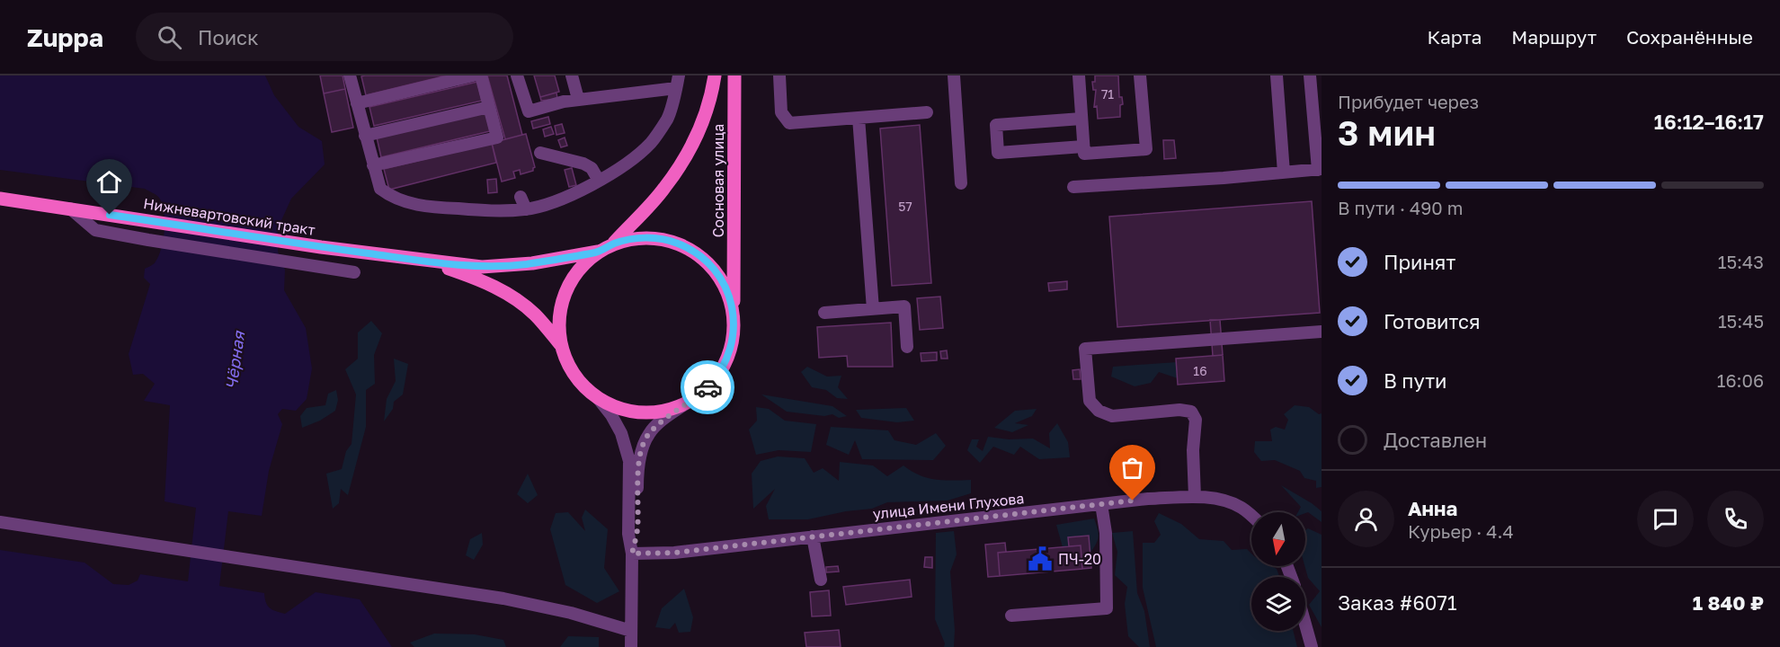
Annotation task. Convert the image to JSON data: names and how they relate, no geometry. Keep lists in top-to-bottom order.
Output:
{
  "streets": {
    "main road": ["Сосновая улица", "Нижневартовский тракт"],
    "street": ["улица Имени Глухова"]
  },
  "crossings": [
    ["Сосновая улица", "Нижневартовский тракт"]
  ],
  "water": ["Чёрная"],
  "places": {
    "public building": ["ПЧ-20"]
  },
  "house_numbers": ["71", "57", "16"],
  "north": "bottom",
  "page": {
    "header": "Zuppa",
    "search": "Поиск",
    "nav": ["Карта", "Маршрут", "Сохранённые"],
    "heading": ["3 мин", "Прибудет через", "16:12–16:17"],
    "panel": [
      "Анна",
      "Курьер · 4.4",
      "Заказ #6071",
      "1 840 ₽"
    ],
    "bar": "В пути · 490 m",
    "list": [
      ["Принят", "15:43"],
      ["Готовится", "15:45"],
      ["В пути", "16:06"],
      "Доставлен"
    ]
  }
}
